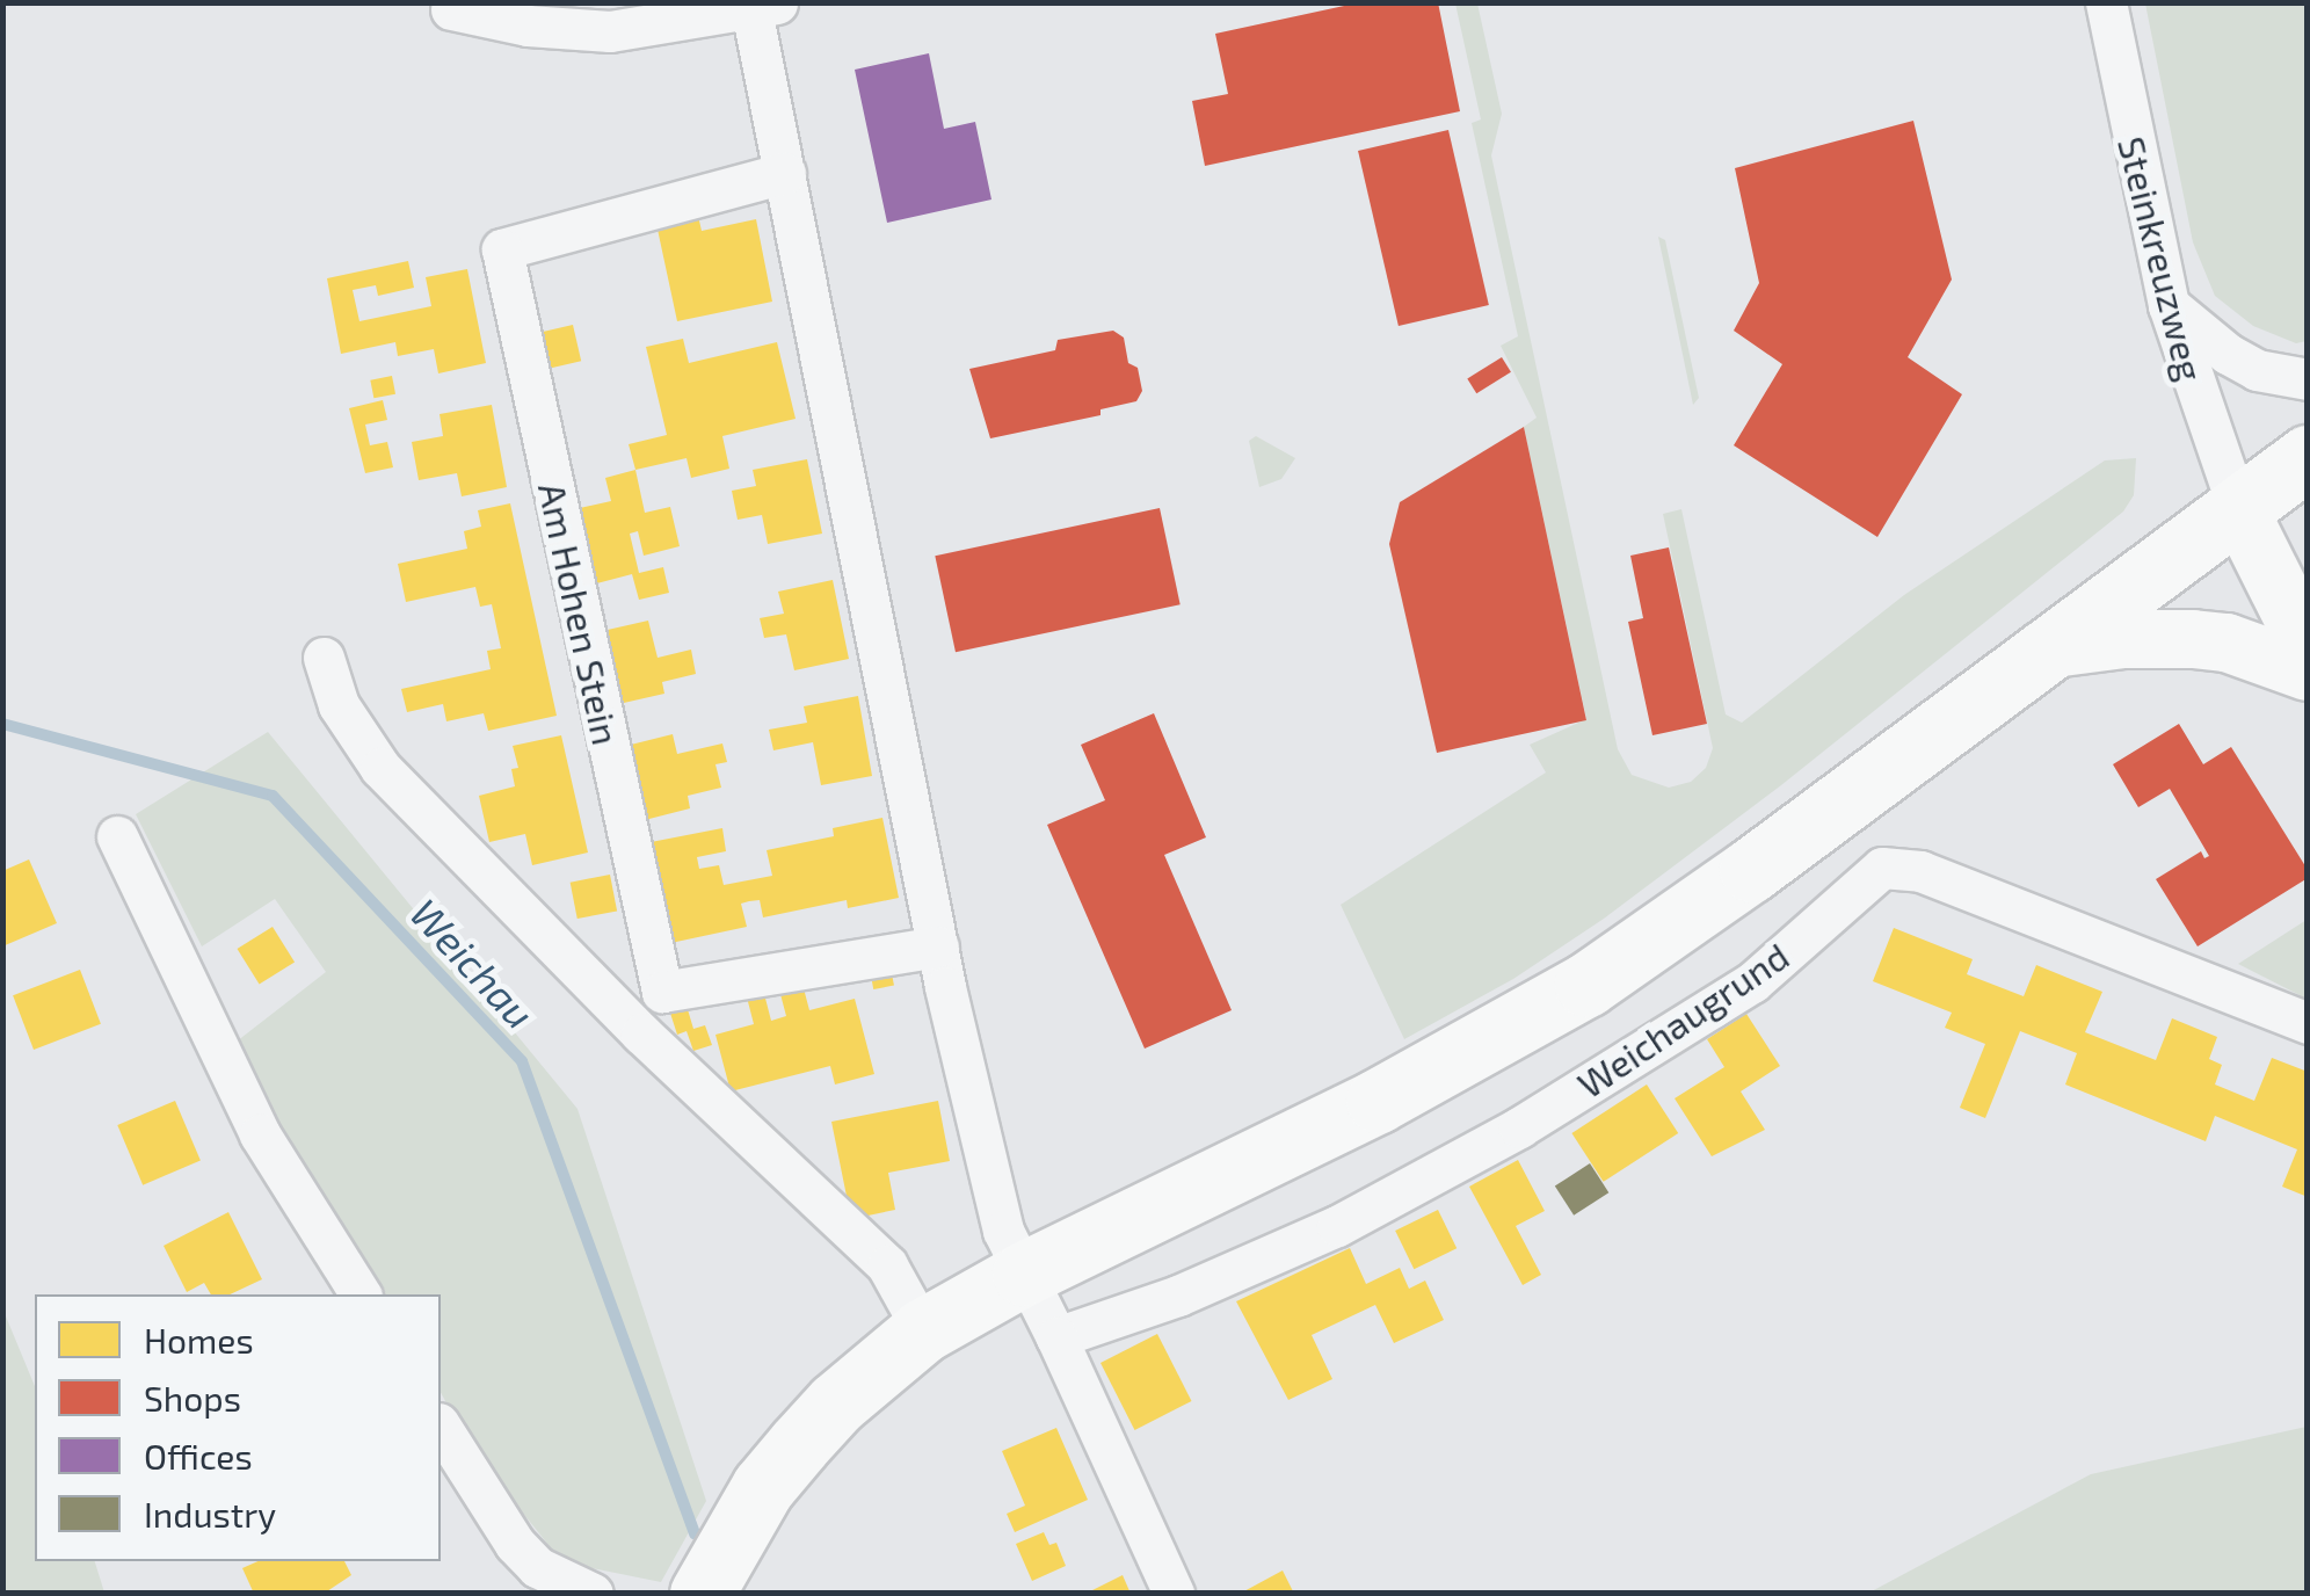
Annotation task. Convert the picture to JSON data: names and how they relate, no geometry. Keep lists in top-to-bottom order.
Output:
{
  "streets": {
    "street": ["Steinkreuzweg", "Am Hohen Stein", "Weichaugrund"]
  },
  "water": ["Weichau"],
  "legend": [
    "Homes",
    "Shops",
    "Offices",
    "Industry"
  ]
}
